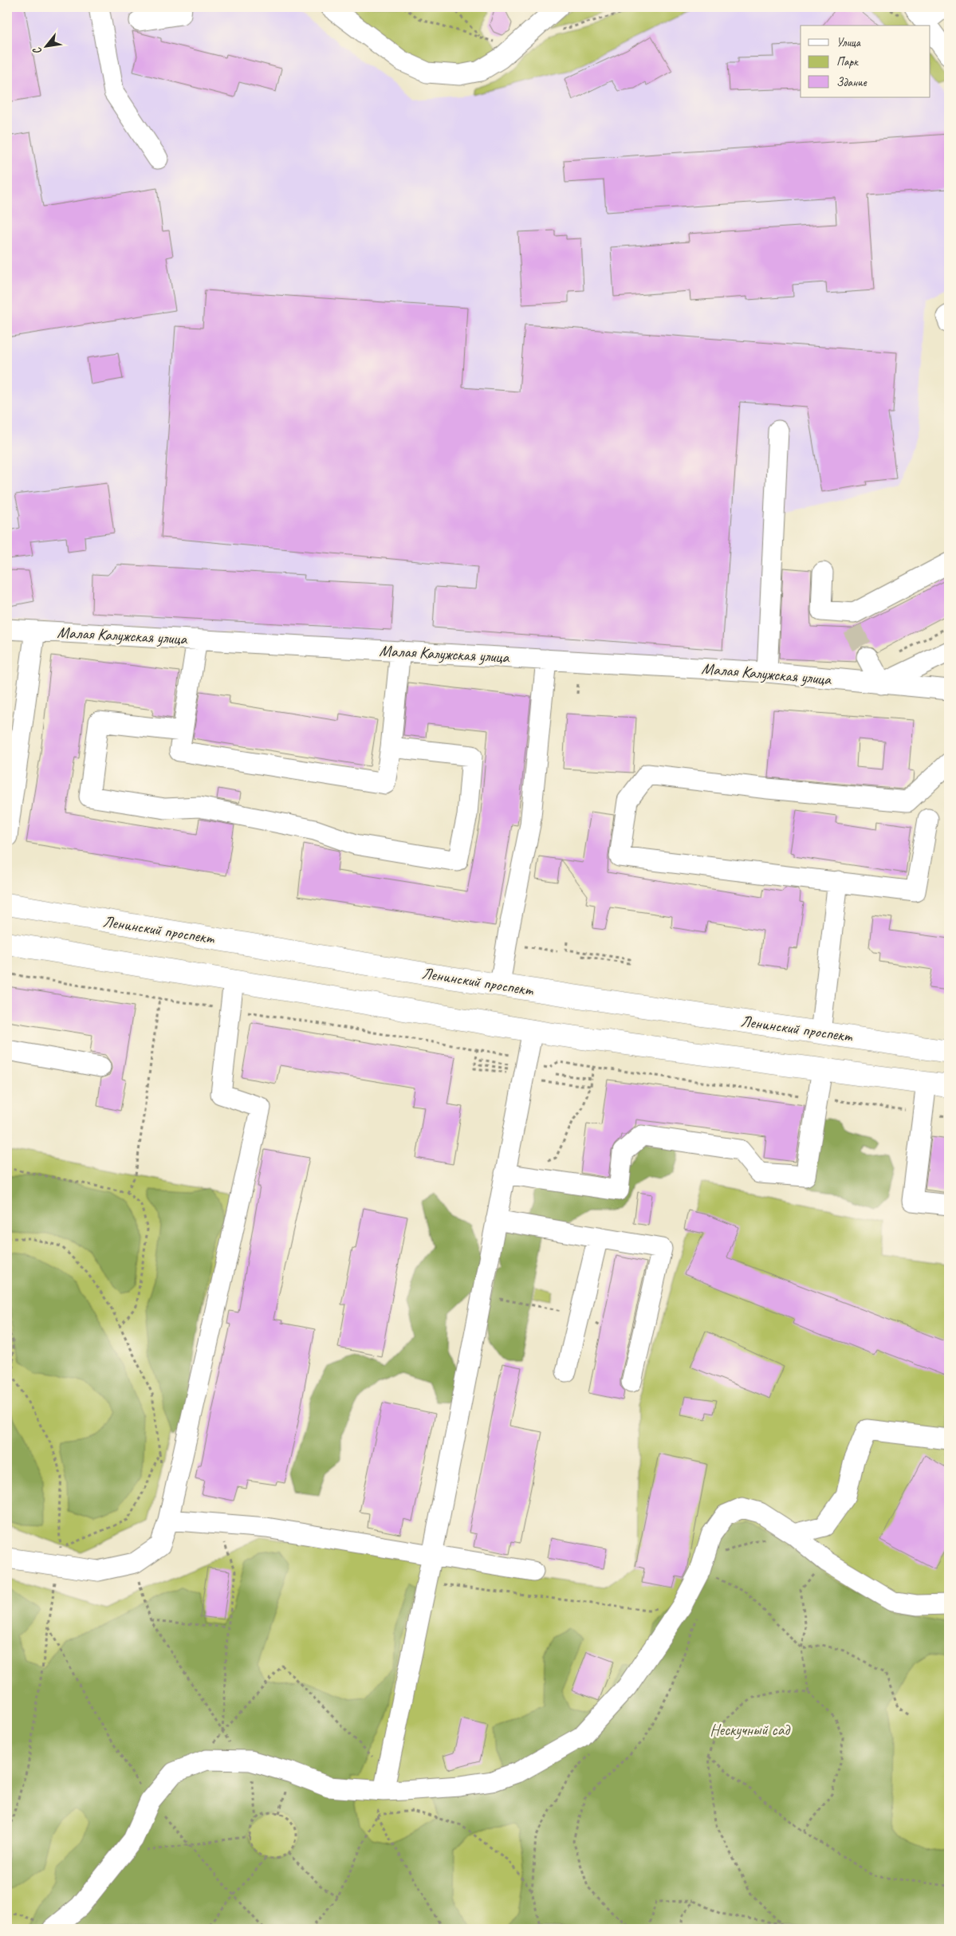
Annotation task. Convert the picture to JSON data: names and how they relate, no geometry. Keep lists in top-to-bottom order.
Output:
{
  "streets": {
    "main road": ["Ленинский проспект"],
    "street": ["Малая Калужская улица"]
  },
  "parks": ["Нескучный сад"],
  "legend": ["Улица", "Парк", "Здание"],
  "north": "bottom left"
}
